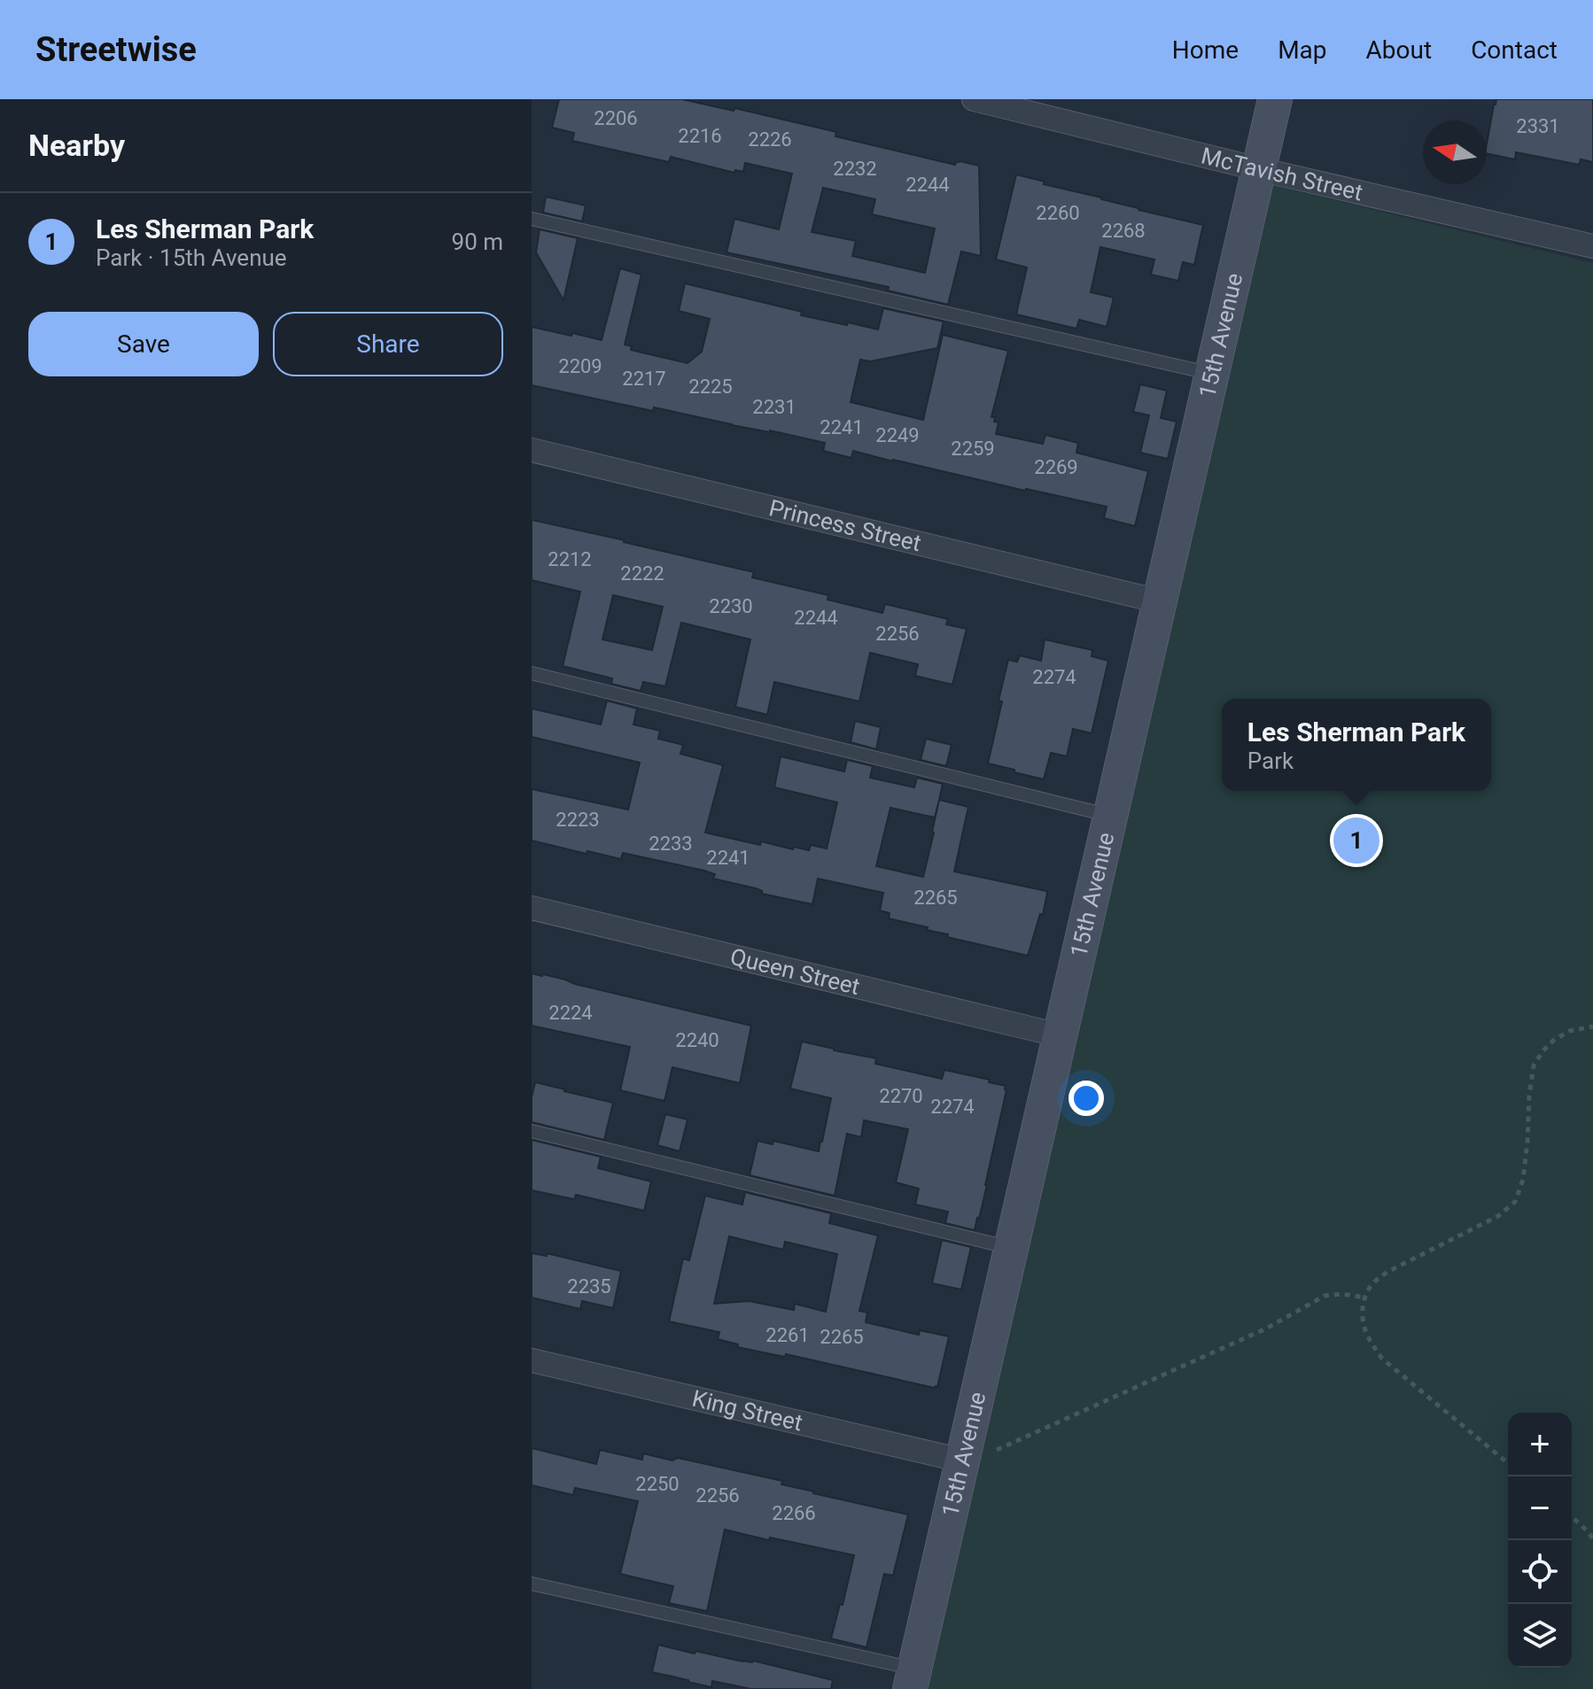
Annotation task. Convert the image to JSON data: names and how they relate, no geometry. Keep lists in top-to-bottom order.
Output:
{
  "streets": {
    "street": [
      "McTavish Street",
      "15th Avenue",
      "Princess Street",
      "Queen Street",
      "King Street"
    ]
  },
  "crossings": [
    ["McTavish Street", "15th Avenue"],
    ["15th Avenue", "Princess Street"],
    ["15th Avenue", "Queen Street"],
    ["15th Avenue", "King Street"]
  ],
  "house_numbers": [
    "2206",
    "2331",
    "2216",
    "2226",
    "2232",
    "2244",
    "2260",
    "2268",
    "2209",
    "2217",
    "2225",
    "2231",
    "2241",
    "2249",
    "2259",
    "2269",
    "2212",
    "2222",
    "2230",
    "2244",
    "2256",
    "2274",
    "2223",
    "2233",
    "2241",
    "2265",
    "2224",
    "2240",
    "2270",
    "2274",
    "2235",
    "2261",
    "2265",
    "2250",
    "2256",
    "2266"
  ],
  "north": "left",
  "page": {
    "header": "Streetwise",
    "nav": [
      "Home",
      "Map",
      "About",
      "Contact"
    ],
    "heading": "Nearby",
    "list": [
      {
        "mark": "1",
        "name": "Les Sherman Park",
        "note": "Park · 15th Avenue",
        "value": "90 m"
      }
    ],
    "buttons": ["Save", "Share"],
    "popup": ["Les Sherman Park", "Park"],
    "pins": "1",
    "map_buttons": ["+", "−"]
  }
}
